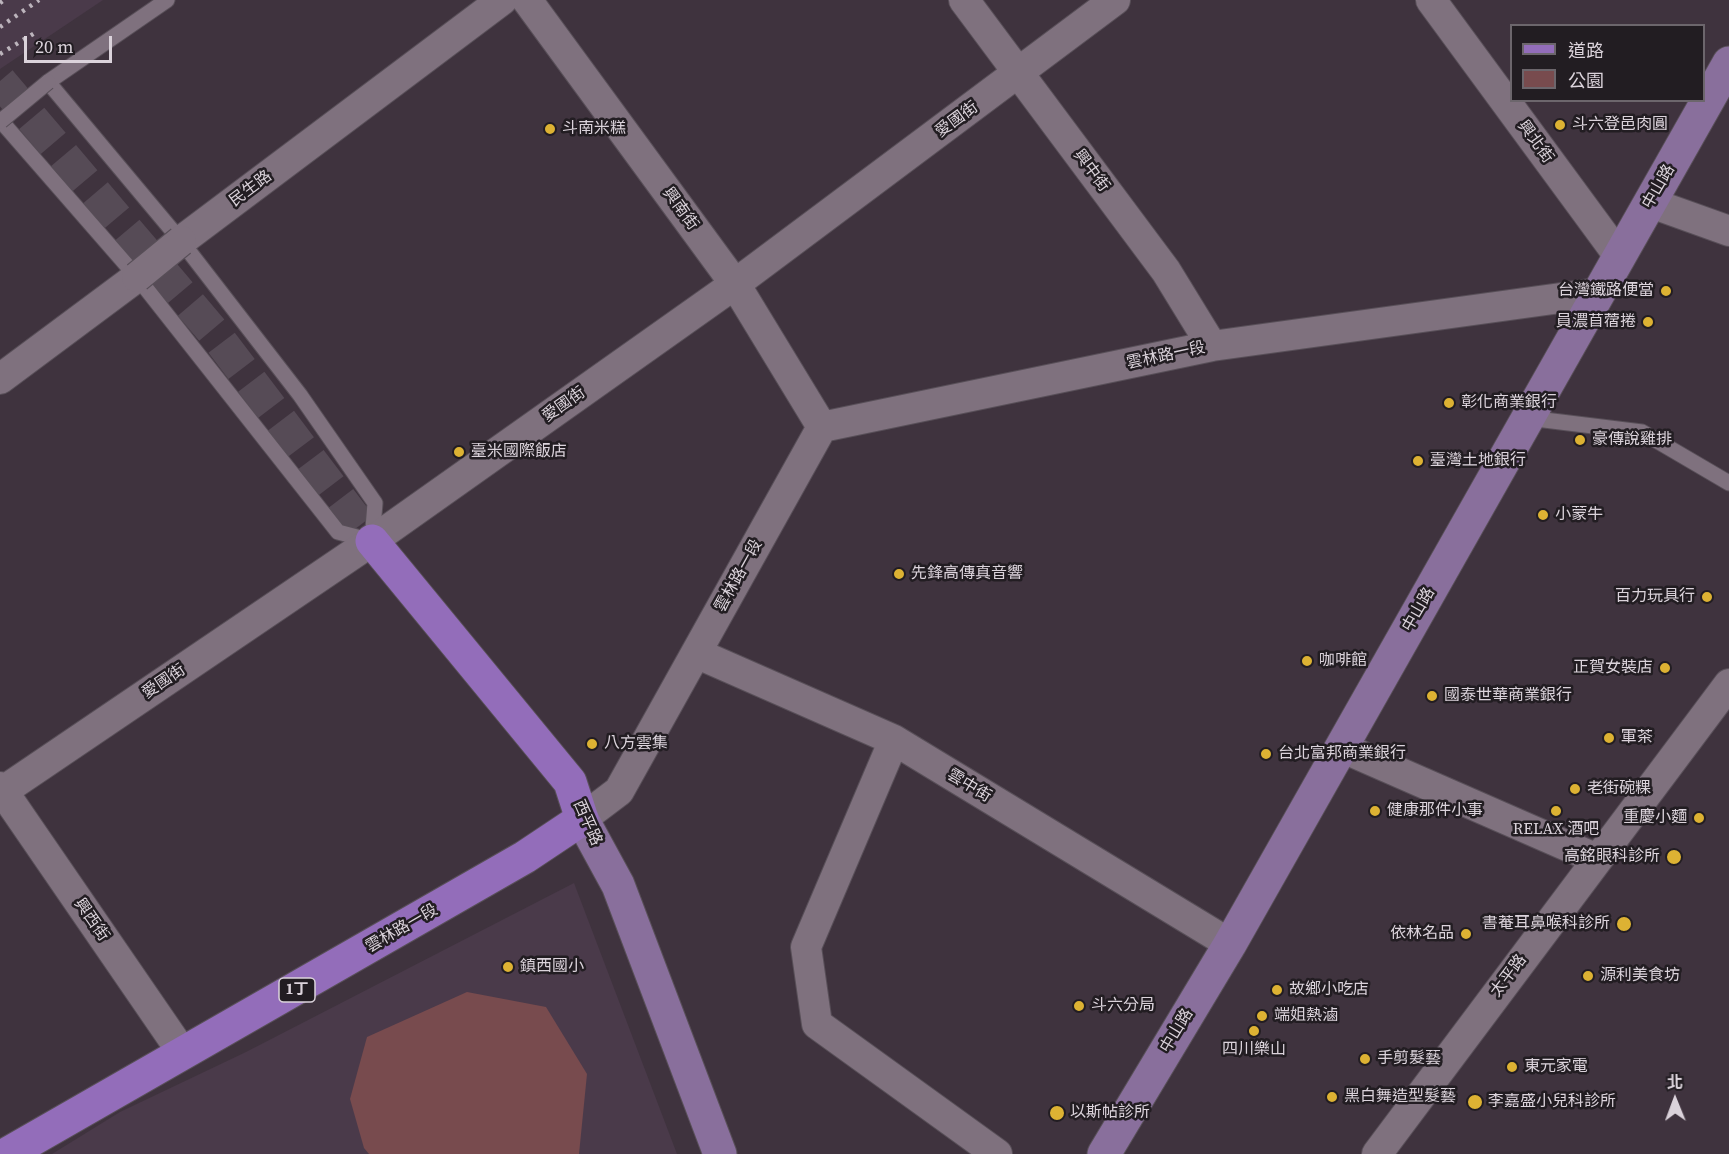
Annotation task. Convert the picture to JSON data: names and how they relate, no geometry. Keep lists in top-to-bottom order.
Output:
{
  "streets": {
    "main road": ["雲林路一段", "西平路", "1丁"],
    "street": [
      "愛國街",
      "興北街",
      "興中街",
      "中山路",
      "民生路",
      "興南街",
      "雲中街",
      "興西街",
      "太平路"
    ]
  },
  "crossings": [
    ["愛國街", "興中街"],
    ["愛國街", "興南街"],
    ["愛國街", "西平路"],
    ["愛國街", "興西街"],
    ["興北街", "中山路"],
    ["興中街", "雲林路一段"],
    ["中山路", "雲林路一段"],
    ["中山路", "雲中街"],
    ["興南街", "雲林路一段"],
    ["雲林路一段", "雲中街"],
    ["雲林路一段", "西平路"],
    ["雲林路一段", "興西街"]
  ],
  "places": [
    "斗六登邑肉圓",
    "斗南米糕",
    "台灣鐵路便當",
    "員濃苜蓿捲",
    "彰化商業銀行",
    "豪傳說雞排",
    "臺米國際飯店",
    "臺灣土地銀行",
    "小蒙牛",
    "先鋒高傳真音響",
    "百力玩具行",
    "咖啡館",
    "正賀女裝店",
    "國泰世華商業銀行",
    "軍茶",
    "八方雲集",
    "台北富邦商業銀行",
    "老街碗粿",
    "健康那件小事",
    "RELAX 酒吧",
    "重慶小麵",
    "高銘眼科診所",
    "書菴耳鼻喉科診所",
    "依林名品",
    "鎮西國小",
    "源利美食坊",
    "故鄉小吃店",
    "斗六分局",
    "端姐熱滷",
    "四川樂山",
    "手剪髮藝",
    "東元家電",
    "黑白舞造型髮藝",
    "李嘉盛小兒科診所",
    "以斯帖診所"
  ],
  "legend": ["道路", "公園"],
  "scale_bar": "20 m",
  "north": "top"
}
